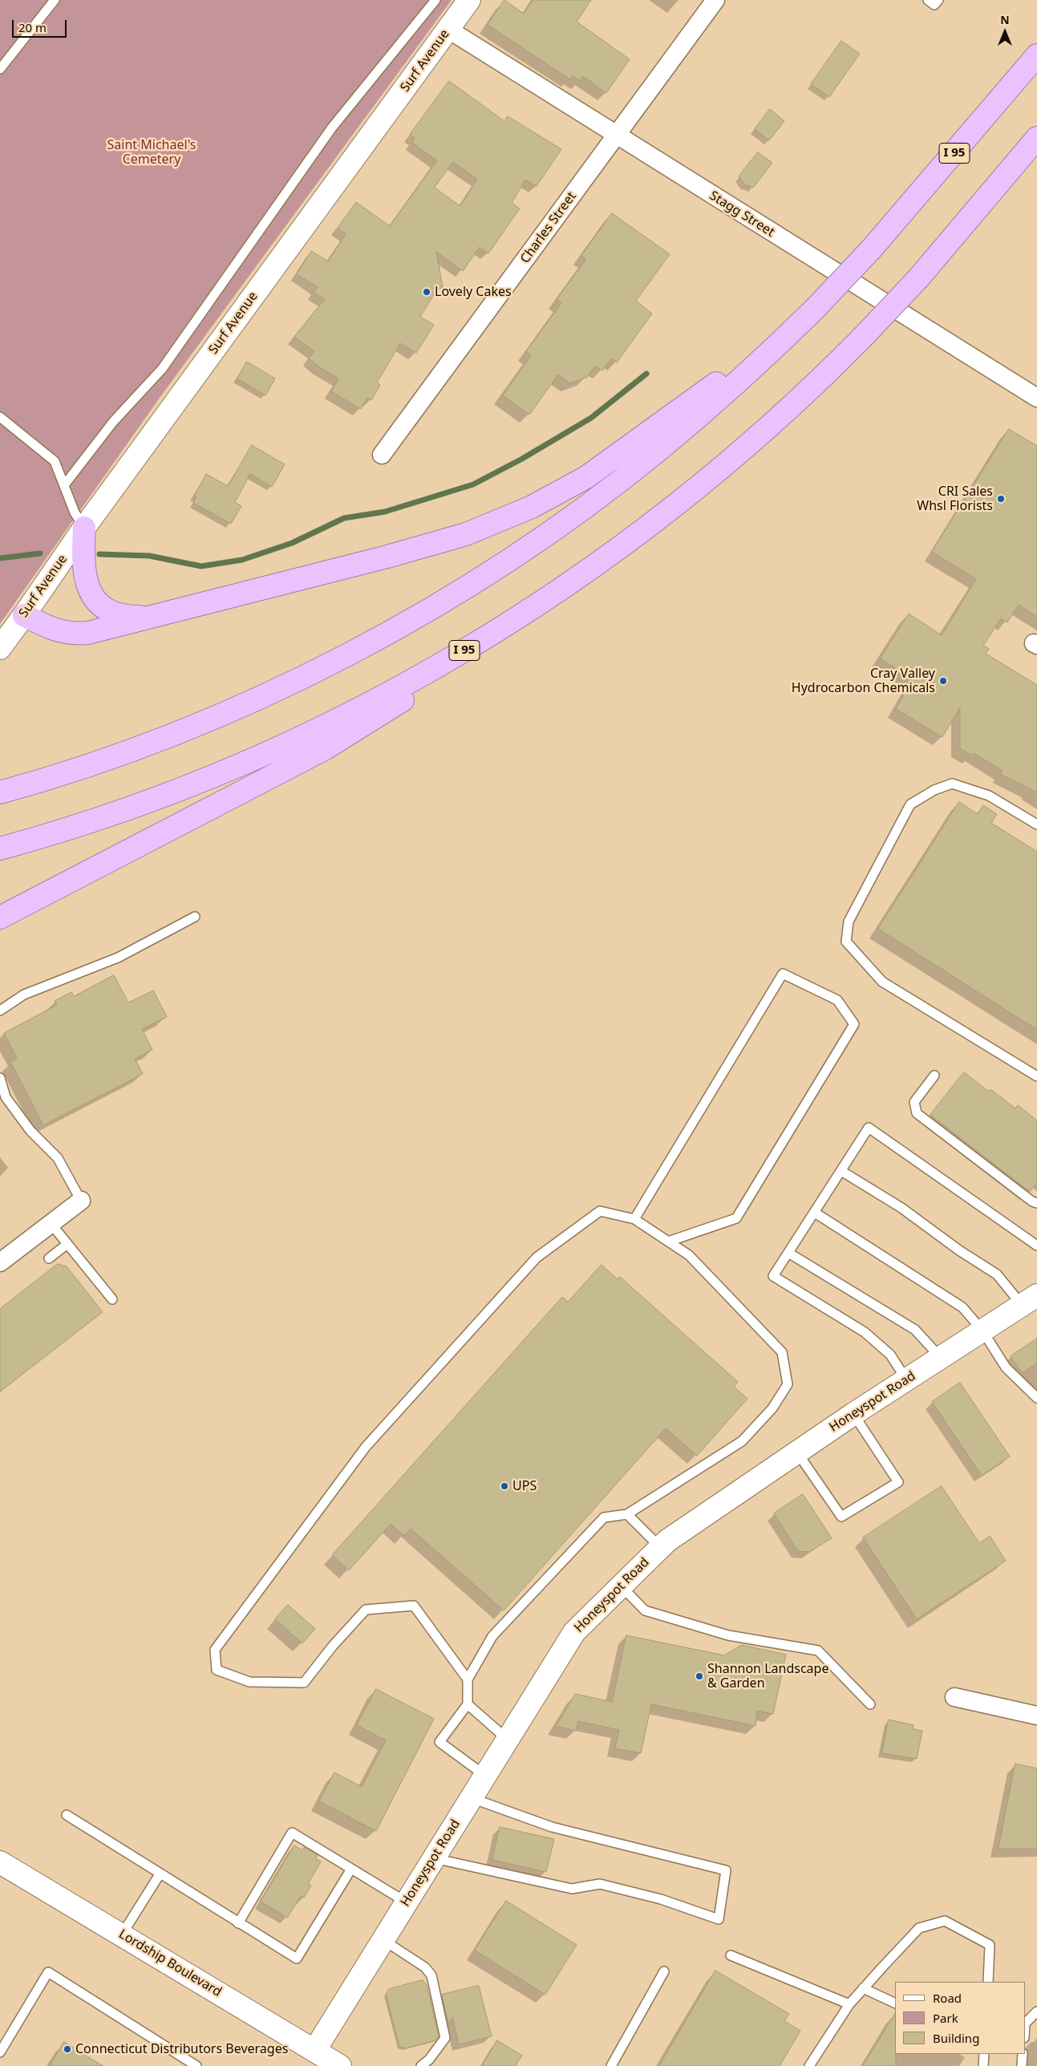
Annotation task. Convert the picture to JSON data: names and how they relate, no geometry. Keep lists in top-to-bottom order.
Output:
{
  "streets": {
    "highway": ["I 95"],
    "main road": ["Surf Avenue", "Honeyspot Road", "Lordship Boulevard"],
    "street": ["Stagg Street", "Charles Street"]
  },
  "crossings": [
    ["Surf Avenue", "Stagg Street"],
    ["Stagg Street", "Charles Street"],
    ["Honeyspot Road", "Lordship Boulevard"]
  ],
  "parks": ["Saint Michael's Cemetery"],
  "places": [
    "Lovely Cakes",
    "CRI Sales Whsl Florists",
    "Cray Valley Hydrocarbon Chemicals",
    "UPS",
    "Shannon Landscape & Garden",
    "Connecticut Distributors Beverages"
  ],
  "legend": ["Road", "Park", "Building"],
  "scale_bar": "20 m",
  "north": "top"
}
